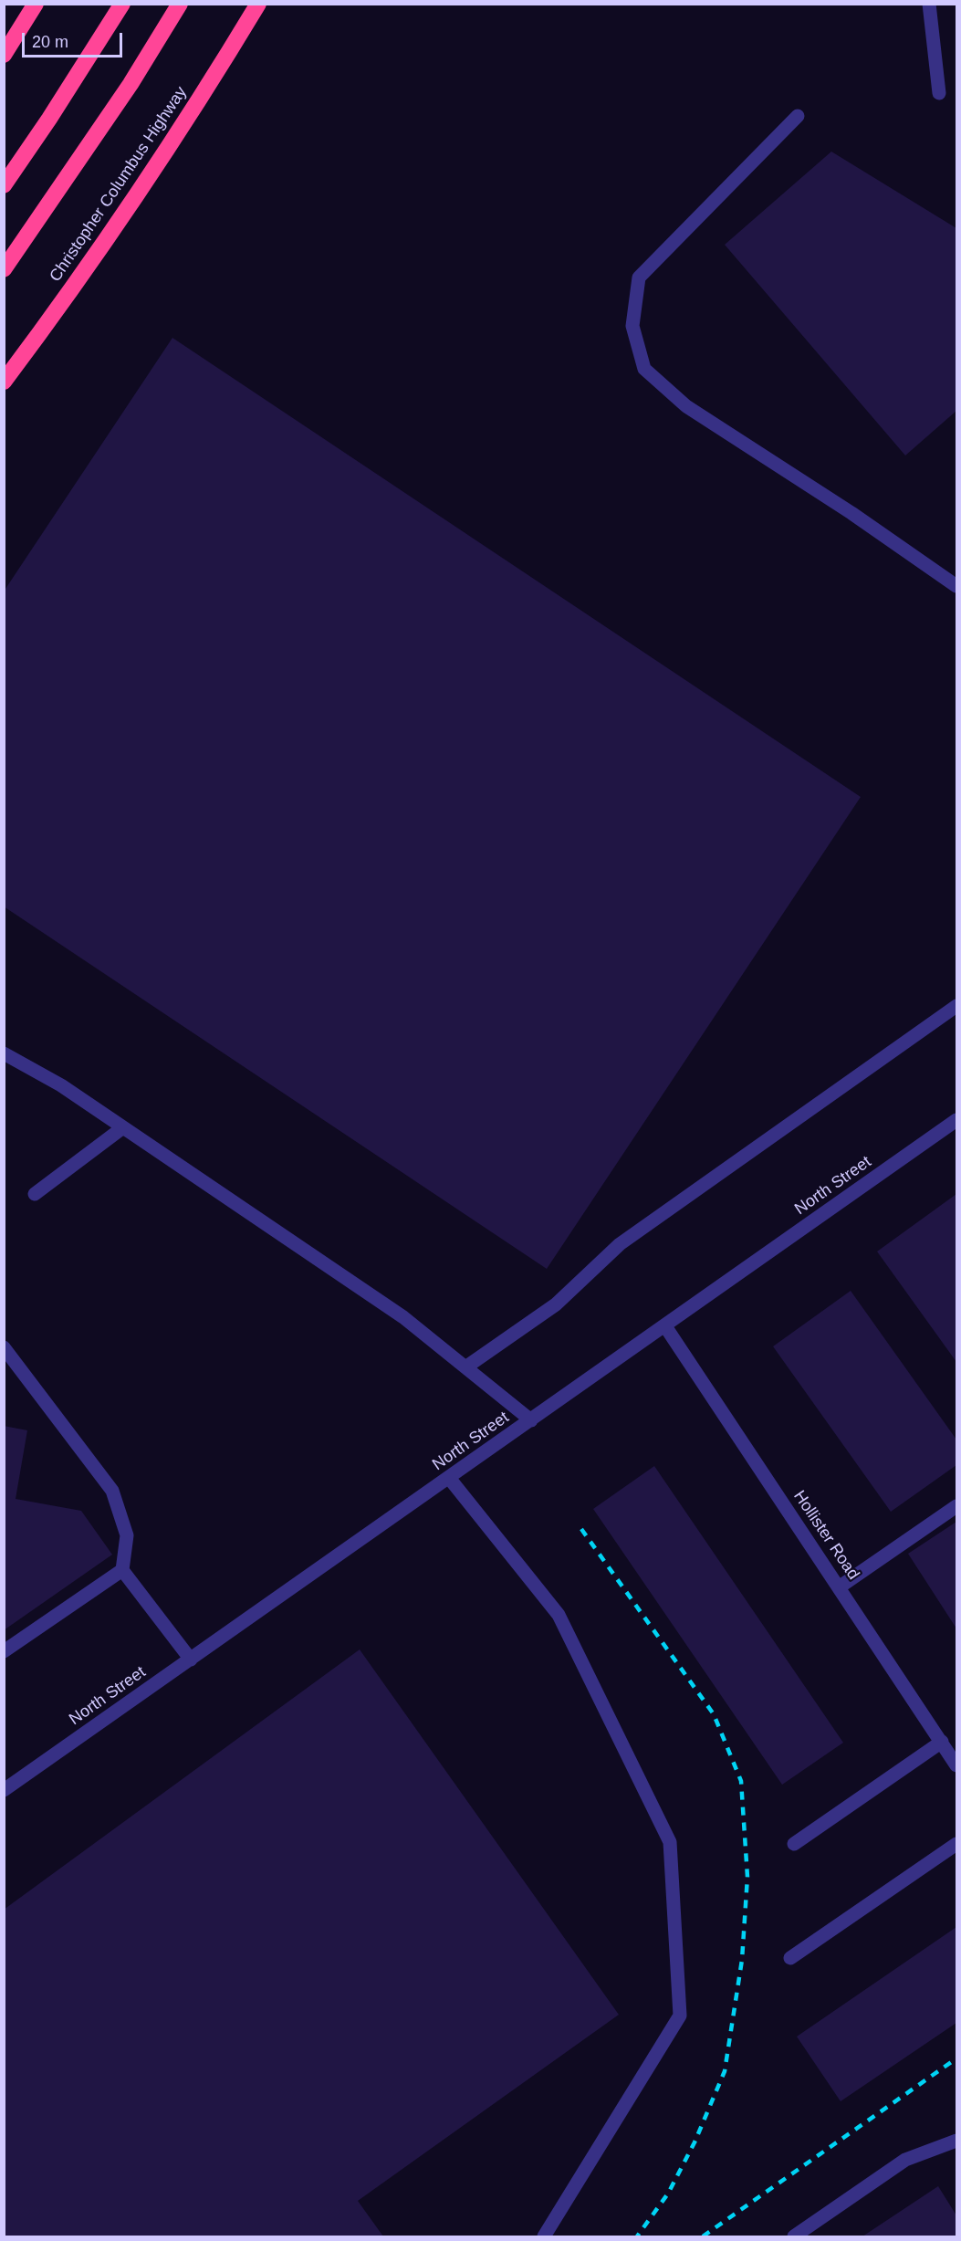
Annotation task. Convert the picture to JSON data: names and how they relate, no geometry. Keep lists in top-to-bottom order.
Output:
{
  "streets": {
    "highway": ["Christopher Columbus Highway"],
    "street": ["North Street", "Hollister Road"]
  },
  "crossings": [
    ["North Street", "Hollister Road"]
  ],
  "scale_bar": "20 m"
}
